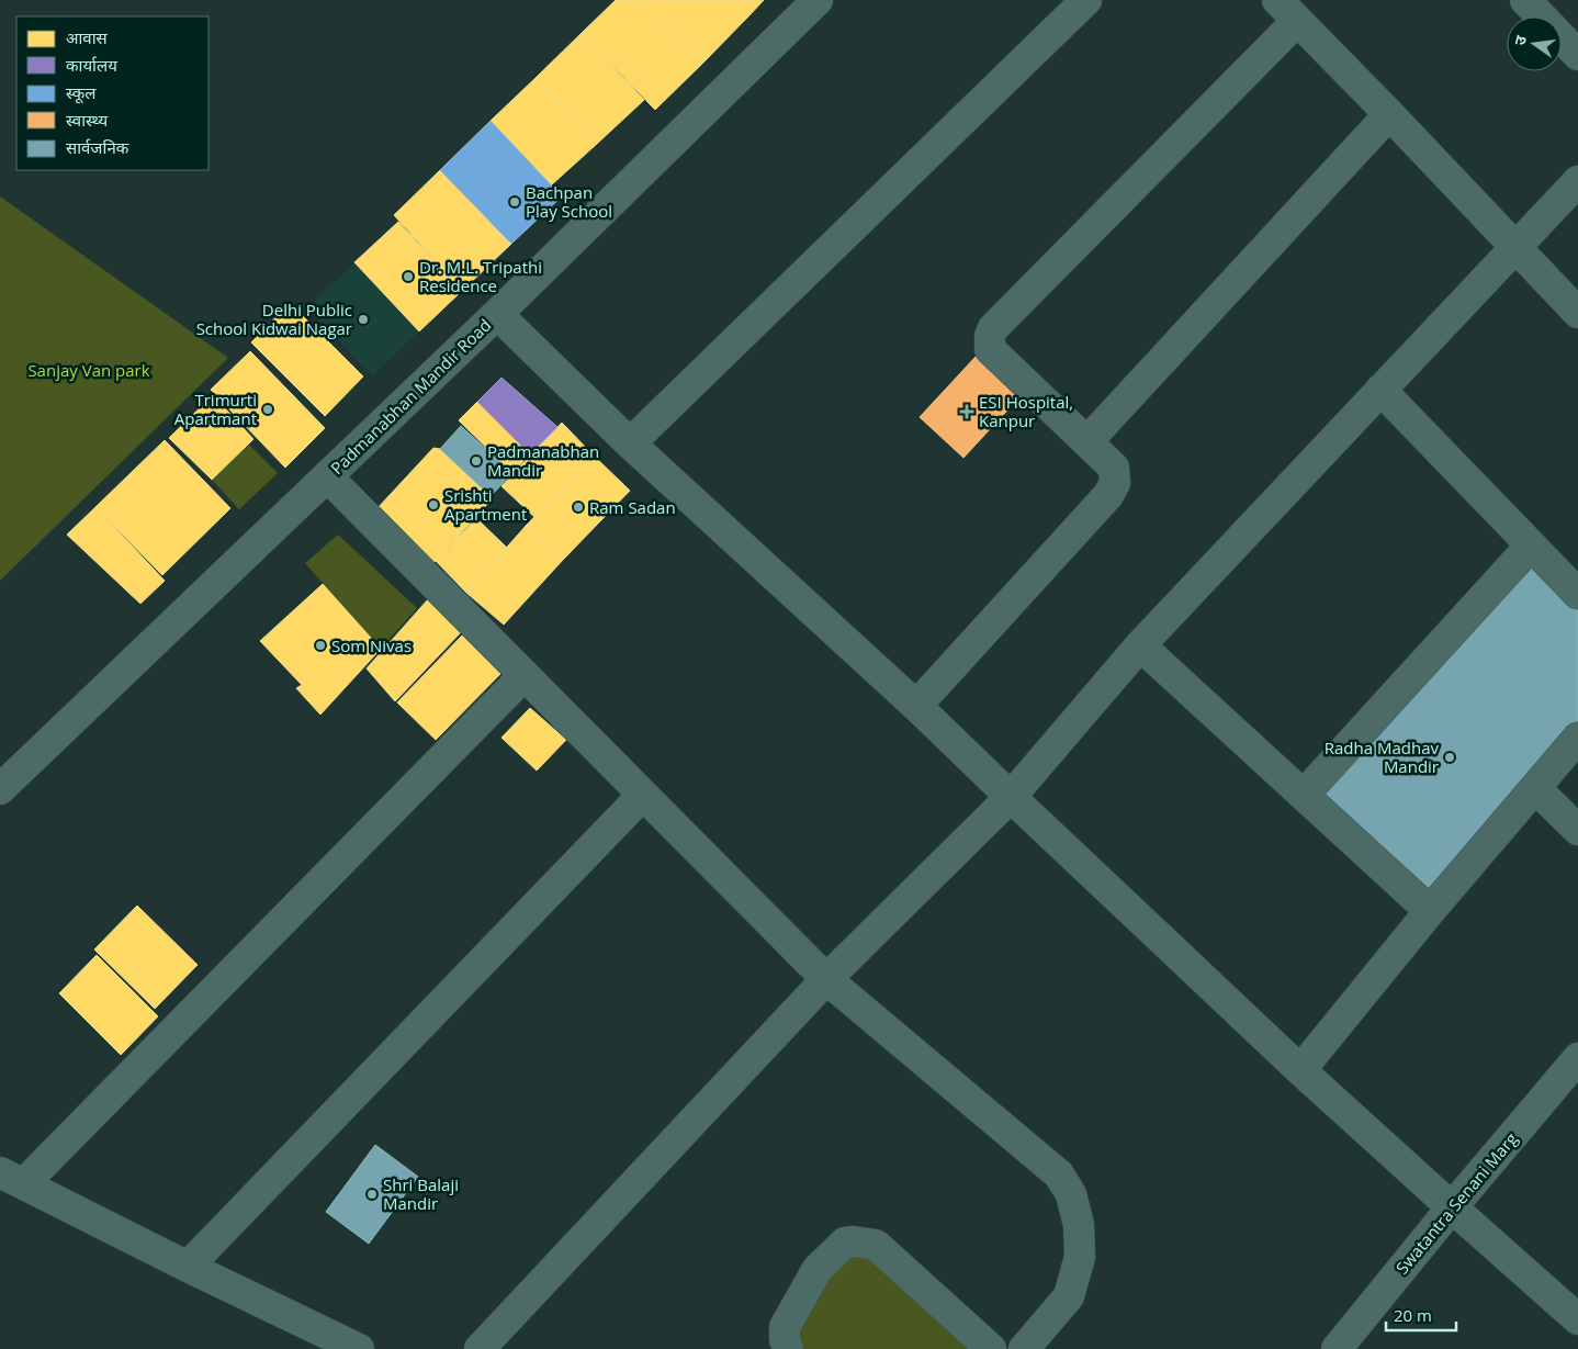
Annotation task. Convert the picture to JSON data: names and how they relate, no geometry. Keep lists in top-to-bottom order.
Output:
{
  "streets": {
    "street": ["Padmanabhan Mandir Road", "Swatantra Senani Marg"]
  },
  "parks": ["Sanjay Van park"],
  "places": {
    "other": [
      "Bachpan Play School",
      "Dr. M.L. Tripathi Residence",
      "Delhi Public School Kidwai Nagar",
      "Trimurti Apartmant",
      "Padmanabhan Mandir",
      "Srishti Apartment",
      "Ram Sadan",
      "Som Nivas",
      "Radha Madhav Mandir",
      "Shri Balaji Mandir"
    ],
    "health": ["ESI Hospital, Kanpur"]
  },
  "legend": [
    "आवास",
    "कार्यालय",
    "स्कूल",
    "स्वास्थ्य",
    "सार्वजनिक"
  ],
  "scale_bar": "20 m",
  "north": "left"
}
